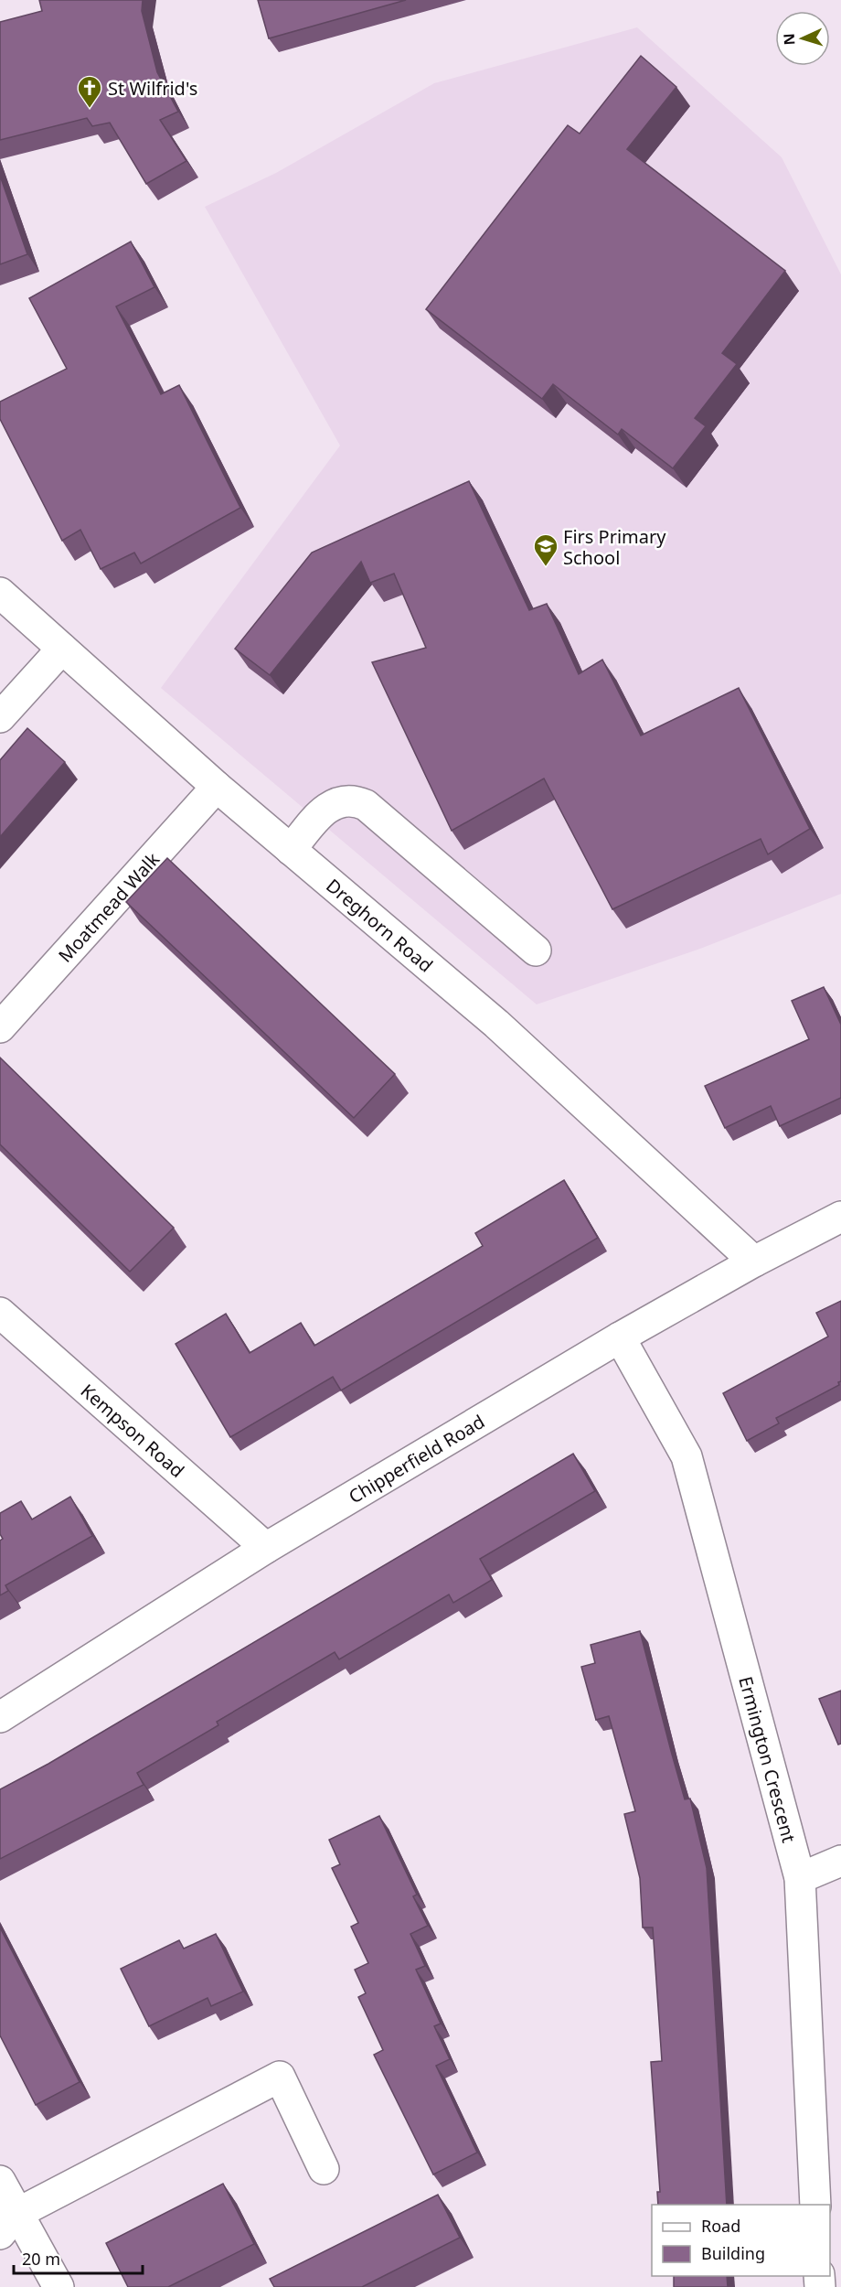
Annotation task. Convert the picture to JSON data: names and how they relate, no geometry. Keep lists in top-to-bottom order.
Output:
{
  "streets": {
    "street": [
      "Moatmead Walk",
      "Dreghorn Road",
      "Kempson Road",
      "Chipperfield Road",
      "Ermington Crescent"
    ]
  },
  "crossings": [
    ["Moatmead Walk", "Dreghorn Road"],
    ["Dreghorn Road", "Chipperfield Road"],
    ["Kempson Road", "Chipperfield Road"],
    ["Chipperfield Road", "Ermington Crescent"]
  ],
  "places": {
    "church": ["St Wilfrid's"],
    "school or university": ["Firs Primary School"]
  },
  "legend": ["Road", "Building"],
  "scale_bar": "20 m",
  "north": "left"
}
